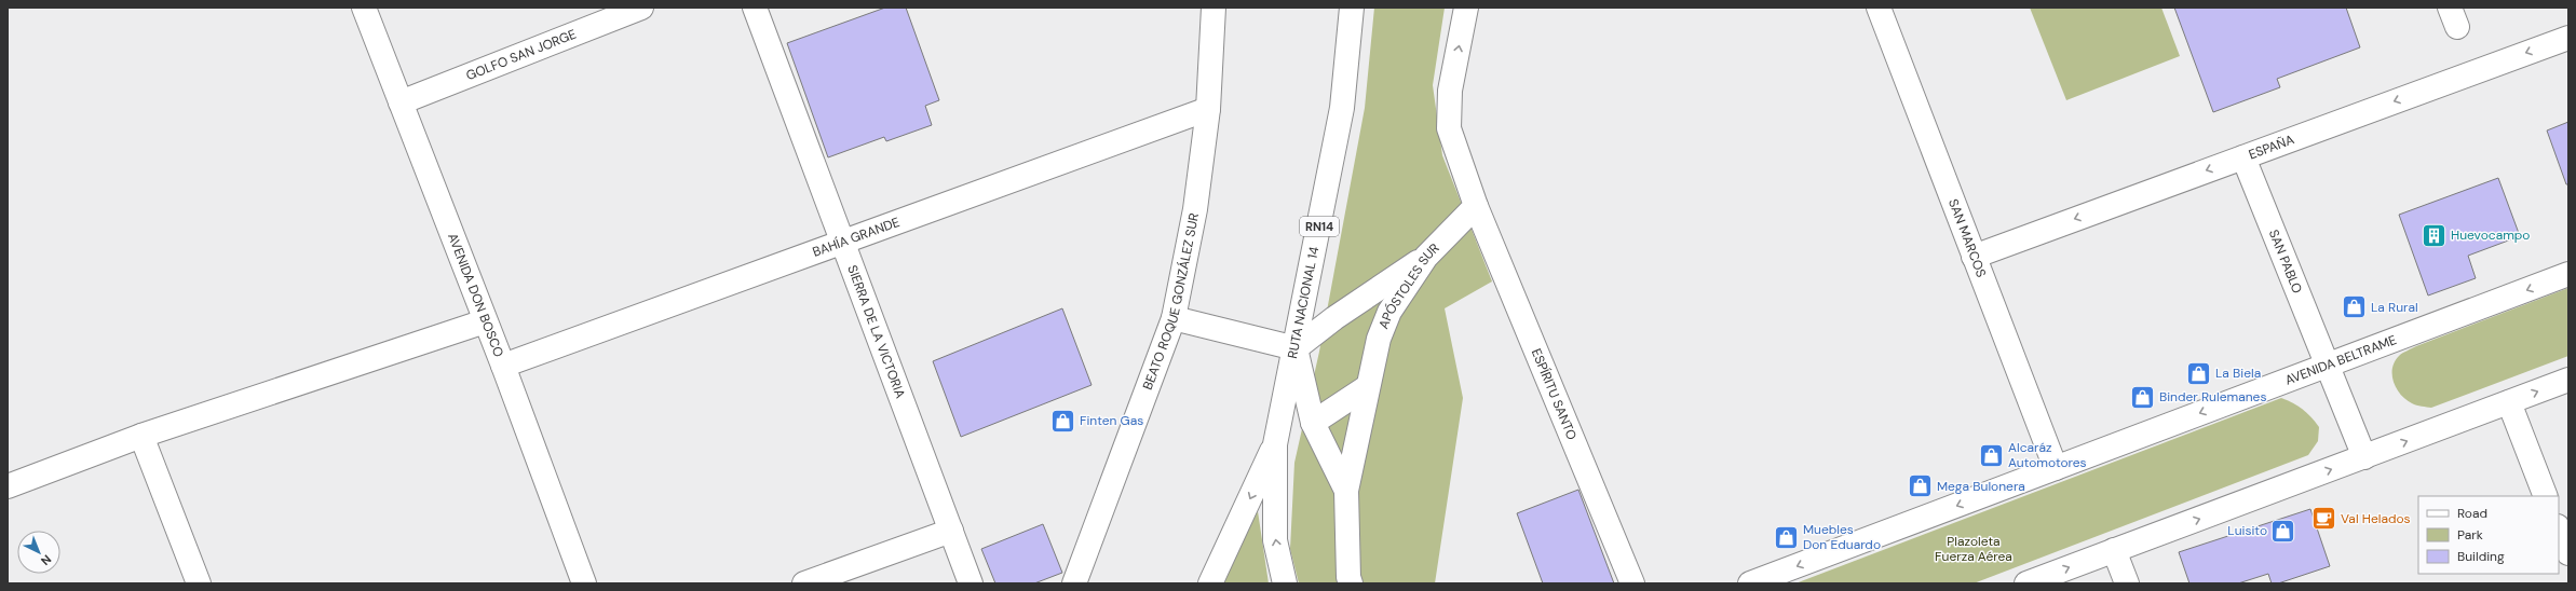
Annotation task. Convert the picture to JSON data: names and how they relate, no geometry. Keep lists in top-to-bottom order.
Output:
{
  "streets": {
    "main road": [
      "GOLFO SAN JORGE",
      "ESPAÑA",
      "RN14",
      "BAHÍA GRANDE",
      "SAN MARCOS",
      "SAN PABLO",
      "APÓSTOLES SUR",
      "AVENIDA DON BOSCO",
      "BEATO ROQUE GONZÁLEZ SUR",
      "RUTA NACIONAL 14",
      "SIERRA DE LA VICTORIA",
      "AVENIDA BELTRAME",
      "ESPÍRITU SANTO"
    ]
  },
  "crossings": [
    ["GOLFO SAN JORGE", "AVENIDA DON BOSCO"],
    ["ESPAÑA", "SAN MARCOS"],
    ["ESPAÑA", "SAN PABLO"],
    ["BAHÍA GRANDE", "AVENIDA DON BOSCO"],
    ["BAHÍA GRANDE", "BEATO ROQUE GONZÁLEZ SUR"],
    ["BAHÍA GRANDE", "SIERRA DE LA VICTORIA"],
    ["SAN MARCOS", "AVENIDA BELTRAME"],
    ["SAN PABLO", "AVENIDA BELTRAME"],
    ["APÓSTOLES SUR", "ESPÍRITU SANTO"]
  ],
  "one_way": ["ESPAÑA"],
  "parks": ["Plazoleta Fuerza Aérea"],
  "places": {
    "building": ["Huevocampo"],
    "shop": [
      "La Rural",
      "La Biela",
      "Binder Rulemanes",
      "Finten Gas",
      "Alcaráz Automotores",
      "Mega Bulonera",
      "Luisito",
      "Muebles Don Eduardo"
    ],
    "cafe": ["Val Helados"]
  },
  "legend": ["Road", "Park", "Building"],
  "north": "bottom right"
}
